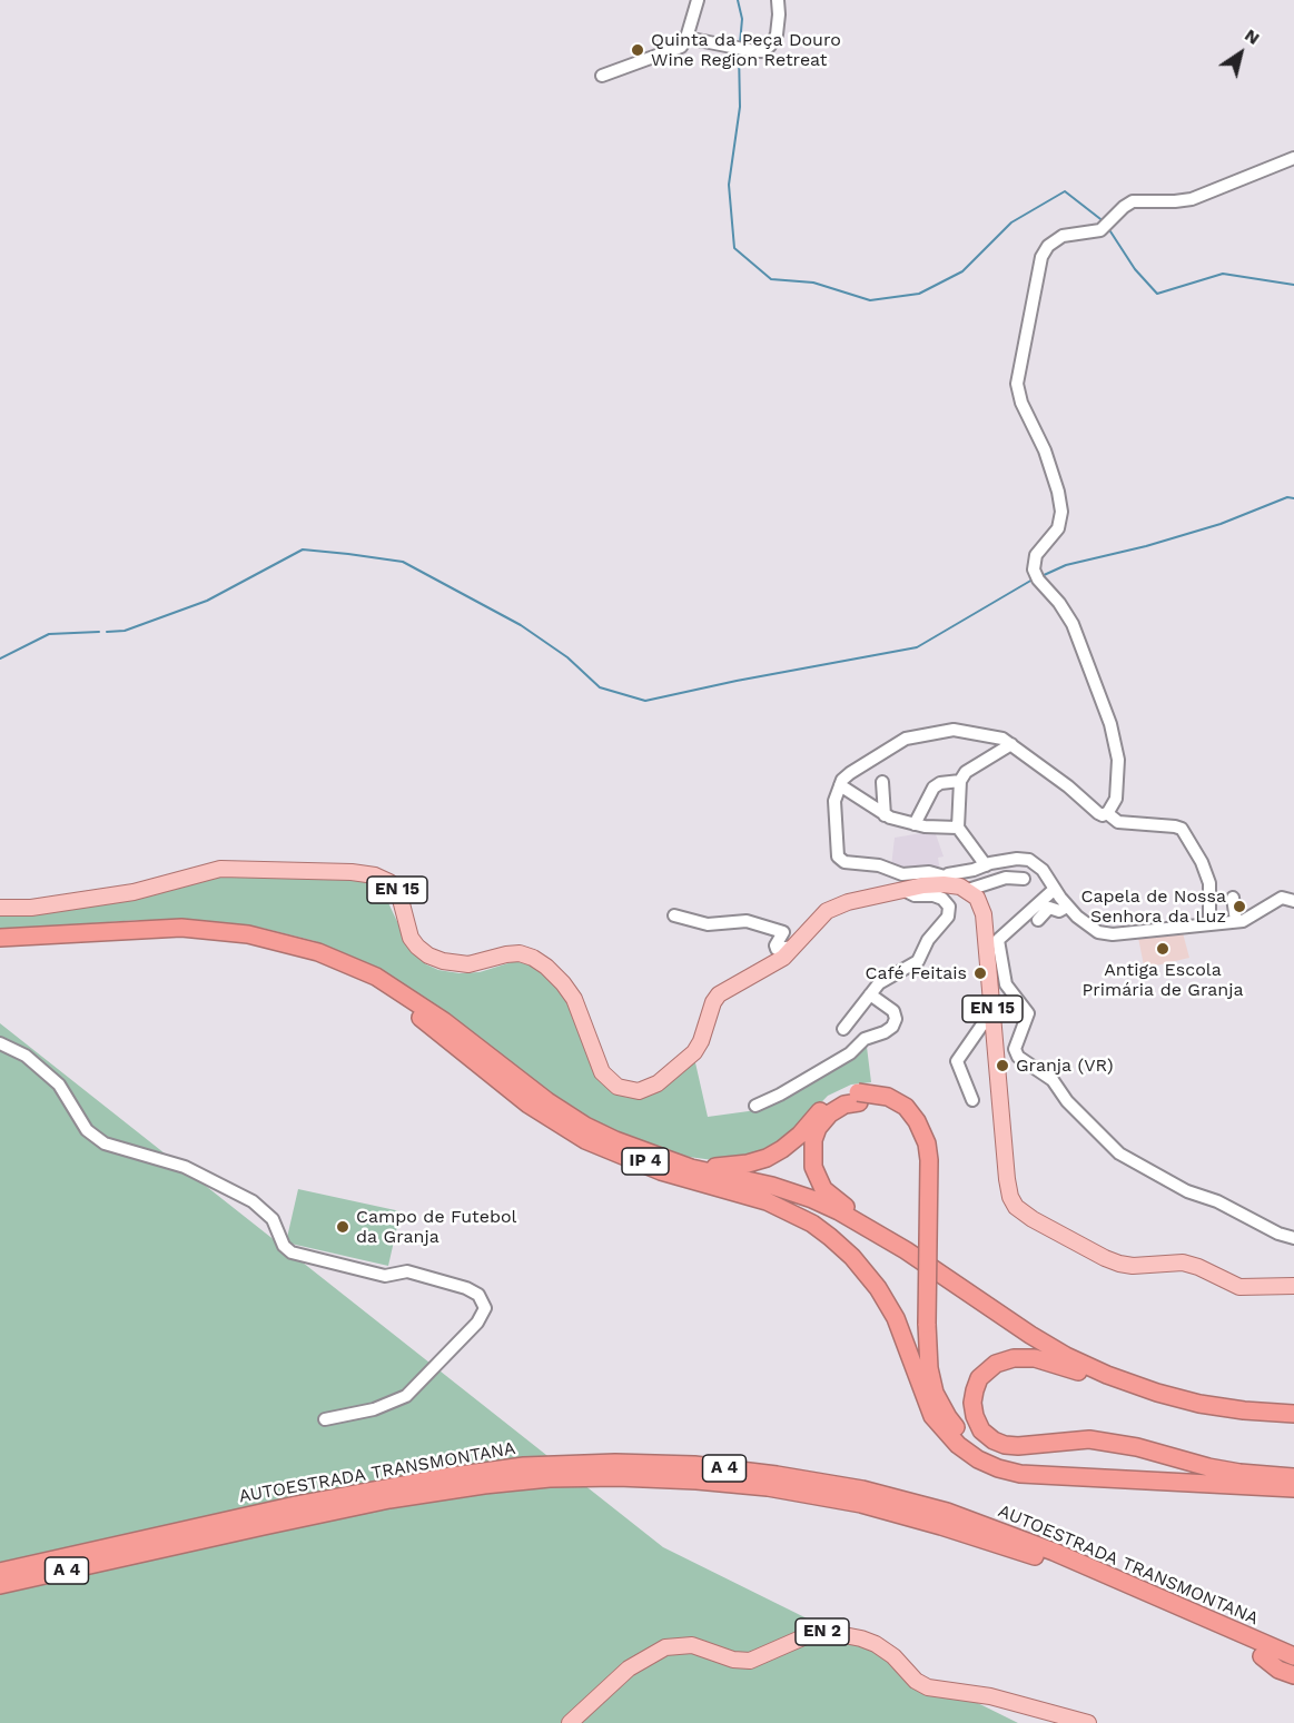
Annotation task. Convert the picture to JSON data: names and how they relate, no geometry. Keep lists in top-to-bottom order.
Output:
{
  "streets": {
    "highway": ["IP 4", "A 4", "AUTOESTRADA TRANSMONTANA"],
    "main road": ["EN 15", "EN 2"]
  },
  "places": [
    "Quinta da Peça Douro Wine Region Retreat",
    "Capela de Nossa Senhora da Luz",
    "Antiga Escola Primária de Granja",
    "Café Feitais",
    "Granja (VR)",
    "Campo de Futebol da Granja"
  ],
  "north": "top right"
}
